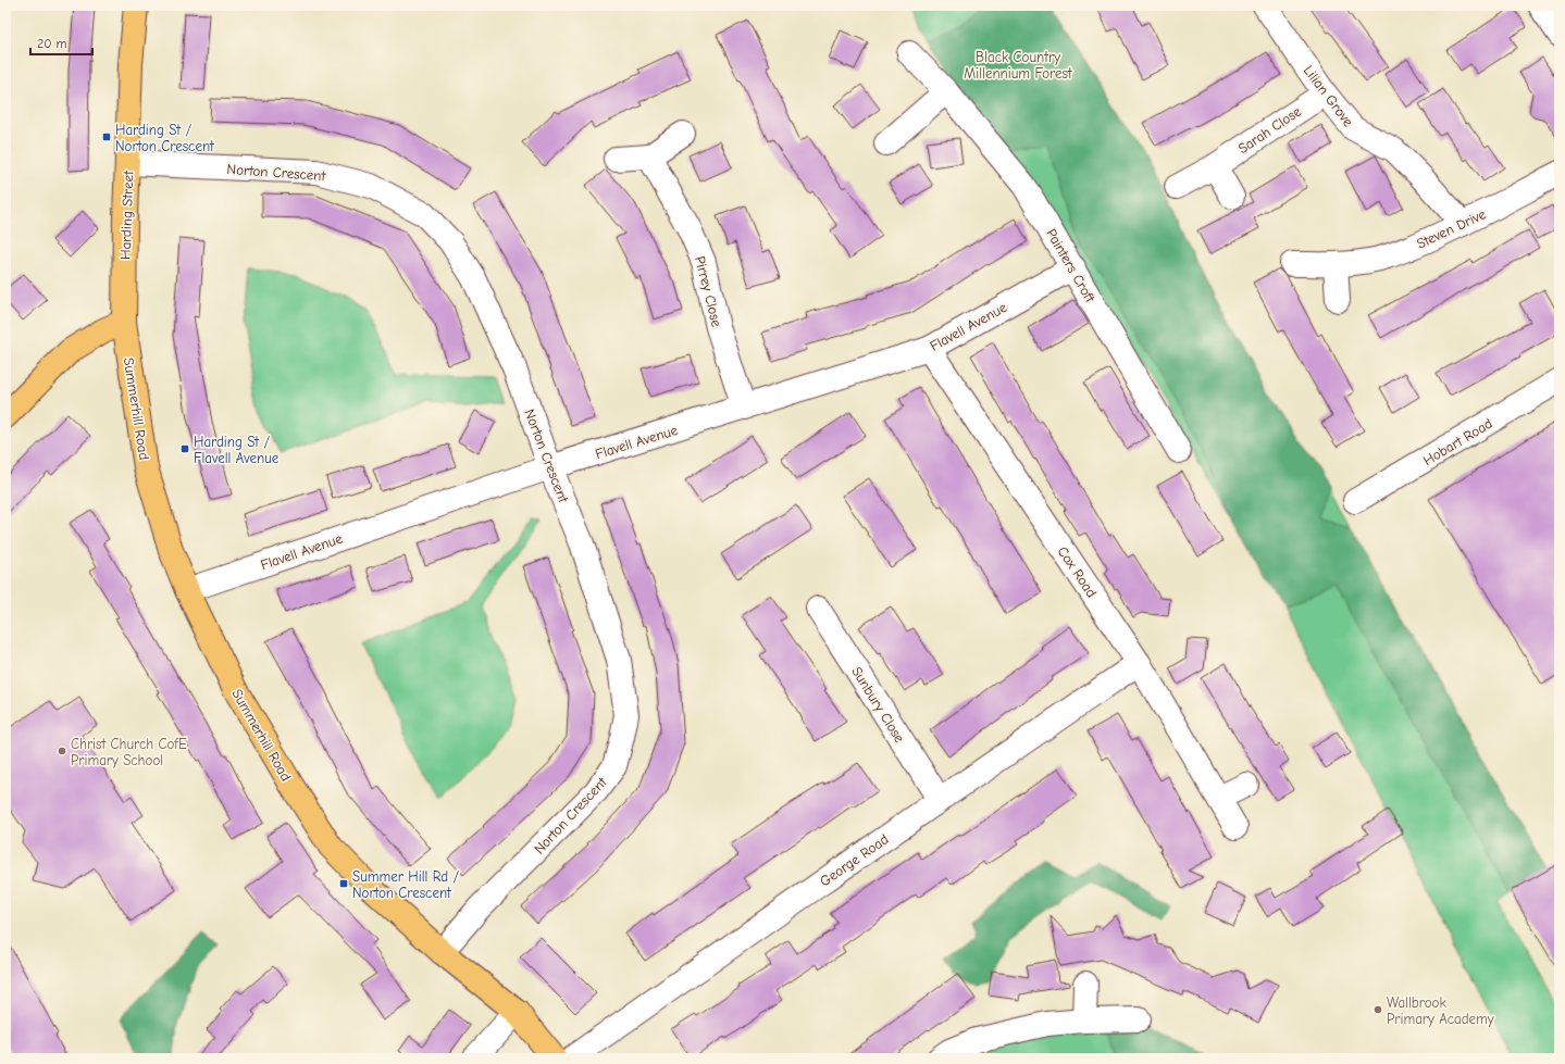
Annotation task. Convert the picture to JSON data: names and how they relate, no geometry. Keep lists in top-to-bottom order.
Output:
{
  "streets": {
    "main road": ["Harding Street", "Summerhill Road"],
    "street": [
      "Lilian Grove",
      "Sarah Close",
      "Norton Crescent",
      "Steven Drive",
      "Painters Croft",
      "Pirrey Close",
      "Flavell Avenue",
      "Hobart Road",
      "Cox Road",
      "Sunbury Close",
      "George Road"
    ]
  },
  "crossings": [
    ["Lilian Grove", "Sarah Close"],
    ["Lilian Grove", "Steven Drive"],
    ["Norton Crescent", "Harding Street"],
    ["Norton Crescent", "Flavell Avenue"],
    ["Norton Crescent", "Summerhill Road"],
    ["Harding Street", "Summerhill Road"],
    ["Painters Croft", "Flavell Avenue"],
    ["Pirrey Close", "Flavell Avenue"],
    ["Flavell Avenue", "Summerhill Road"],
    ["Flavell Avenue", "Cox Road"],
    ["Cox Road", "George Road"],
    ["Sunbury Close", "George Road"]
  ],
  "parks": ["Black Country Millennium Forest"],
  "places": {
    "transit": ["Harding St / Norton Crescent", "Harding St / Flavell Avenue", "Summer Hill Rd / Norton Crescent"],
    "other": ["Christ Church CofE Primary School", "Wallbrook Primary Academy"]
  },
  "scale_bar": "20 m"
}
